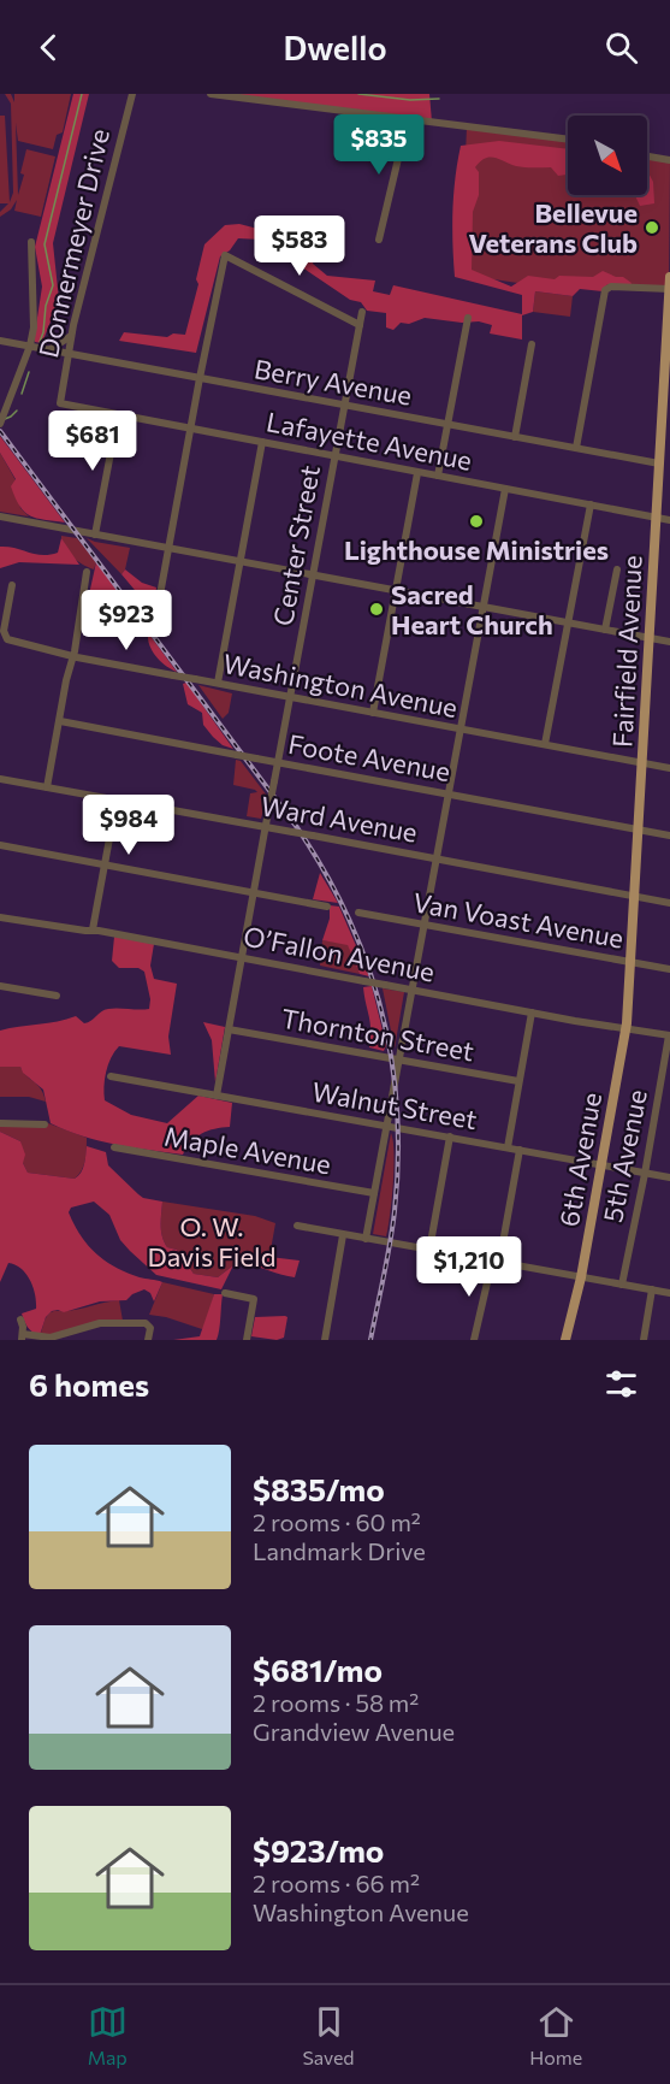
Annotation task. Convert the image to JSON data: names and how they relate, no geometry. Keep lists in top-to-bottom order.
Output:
{
  "streets": {
    "main road": ["Fairfield Avenue", "6th Avenue"],
    "street": [
      "Donnermeyer Drive",
      "Berry Avenue",
      "Lafayette Avenue",
      "Center Street",
      "Washington Avenue",
      "Foote Avenue",
      "Ward Avenue",
      "Van Voast Avenue",
      "O’Fallon Avenue",
      "Thornton Street",
      "Walnut Street",
      "Maple Avenue",
      "5th Avenue"
    ]
  },
  "crossings": [
    ["Donnermeyer Drive", "Berry Avenue"],
    ["Donnermeyer Drive", "Lafayette Avenue"],
    ["Berry Avenue", "Center Street"],
    ["Berry Avenue", "Fairfield Avenue"],
    ["Lafayette Avenue", "Center Street"],
    ["Lafayette Avenue", "Fairfield Avenue"],
    ["Center Street", "Washington Avenue"],
    ["Center Street", "Foote Avenue"],
    ["Center Street", "Ward Avenue"],
    ["Center Street", "O’Fallon Avenue"],
    ["Center Street", "Thornton Street"],
    ["Center Street", "Walnut Street"],
    ["Fairfield Avenue", "Washington Avenue"],
    ["Fairfield Avenue", "Foote Avenue"],
    ["Fairfield Avenue", "Ward Avenue"],
    ["Fairfield Avenue", "Van Voast Avenue"],
    ["Fairfield Avenue", "O’Fallon Avenue"],
    ["Fairfield Avenue", "6th Avenue"],
    ["O’Fallon Avenue", "5th Avenue"],
    ["O’Fallon Avenue", "6th Avenue"],
    ["Walnut Street", "5th Avenue"],
    ["Walnut Street", "6th Avenue"]
  ],
  "parks": ["O. W. Davis Field"],
  "places": ["Bellevue Veterans Club", "Lighthouse Ministries", "Sacred Heart Church"],
  "north": "bottom right",
  "page": {
    "header": "Dwello",
    "price": [
      "$835",
      "$583",
      "$681",
      "$923",
      "$984",
      "$1,210"
    ],
    "heading": "6 homes",
    "list": [
      {
        "name": "$835/mo",
        "note": "2 rooms · 60 m² · Landmark Drive"
      },
      {
        "name": "$681/mo",
        "note": "2 rooms · 58 m² · Grandview Avenue"
      },
      {
        "name": "$923/mo",
        "note": "2 rooms · 66 m² · Washington Avenue"
      }
    ],
    "tabs": ["Map", "Saved", "Home"]
  }
}
